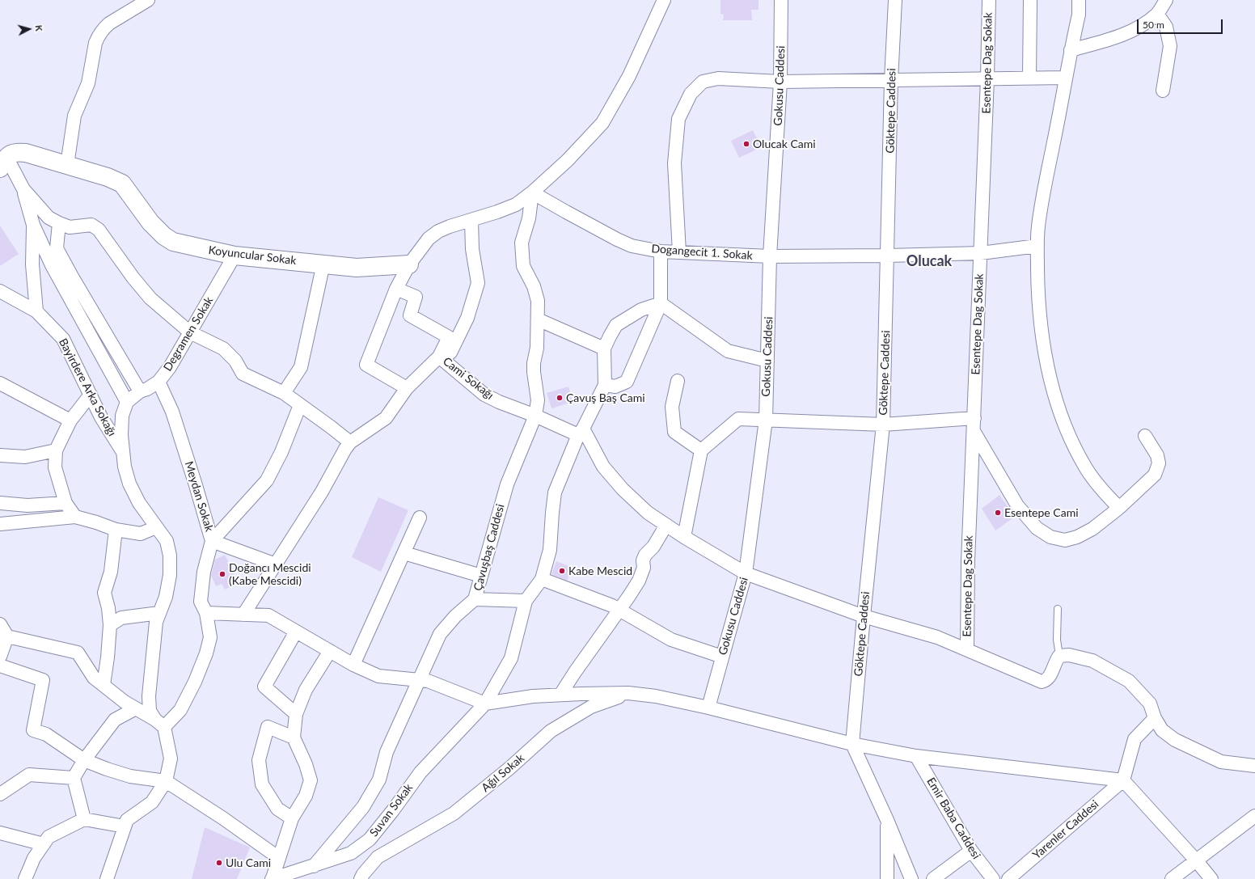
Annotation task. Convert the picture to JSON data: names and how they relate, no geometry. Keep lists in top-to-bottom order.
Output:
{
  "streets": {
    "street": [
      "Esentepe Dag Sokak",
      "Gokusu Caddesi",
      "Göktepe Caddesi",
      "Dogangecit 1. Sokak",
      "Koyuncular Sokak",
      "Degramen Sokak",
      "Cami Sokağı",
      "Bayirdere Arka Sokağı",
      "Meydan Sokak",
      "Çavuşbaş Caddesi",
      "Ağıl Sokak",
      "Suvan Sokak",
      "Emir Baba Caddesi",
      "Yarenler Caddesi"
    ]
  },
  "crossings": [
    ["Esentepe Dag Sokak", "Dogangecit 1. Sokak"],
    ["Gokusu Caddesi", "Dogangecit 1. Sokak"],
    ["Göktepe Caddesi", "Dogangecit 1. Sokak"],
    ["Dogangecit 1. Sokak", "Çavuşbaş Caddesi"],
    ["Koyuncular Sokak", "Degramen Sokak"],
    ["Degramen Sokak", "Meydan Sokak"],
    ["Cami Sokağı", "Çavuşbaş Caddesi"],
    ["Çavuşbaş Caddesi", "Suvan Sokak"]
  ],
  "districts": ["Olucak"],
  "places": [
    "Olucak Cami",
    "Çavuş Baş Cami",
    "Esentepe Cami",
    "Kabe Mescid",
    "Doğancı Mescidi (Kabe Mescidi)",
    "Ulu Cami"
  ],
  "scale_bar": "50 m",
  "north": "right"
}
